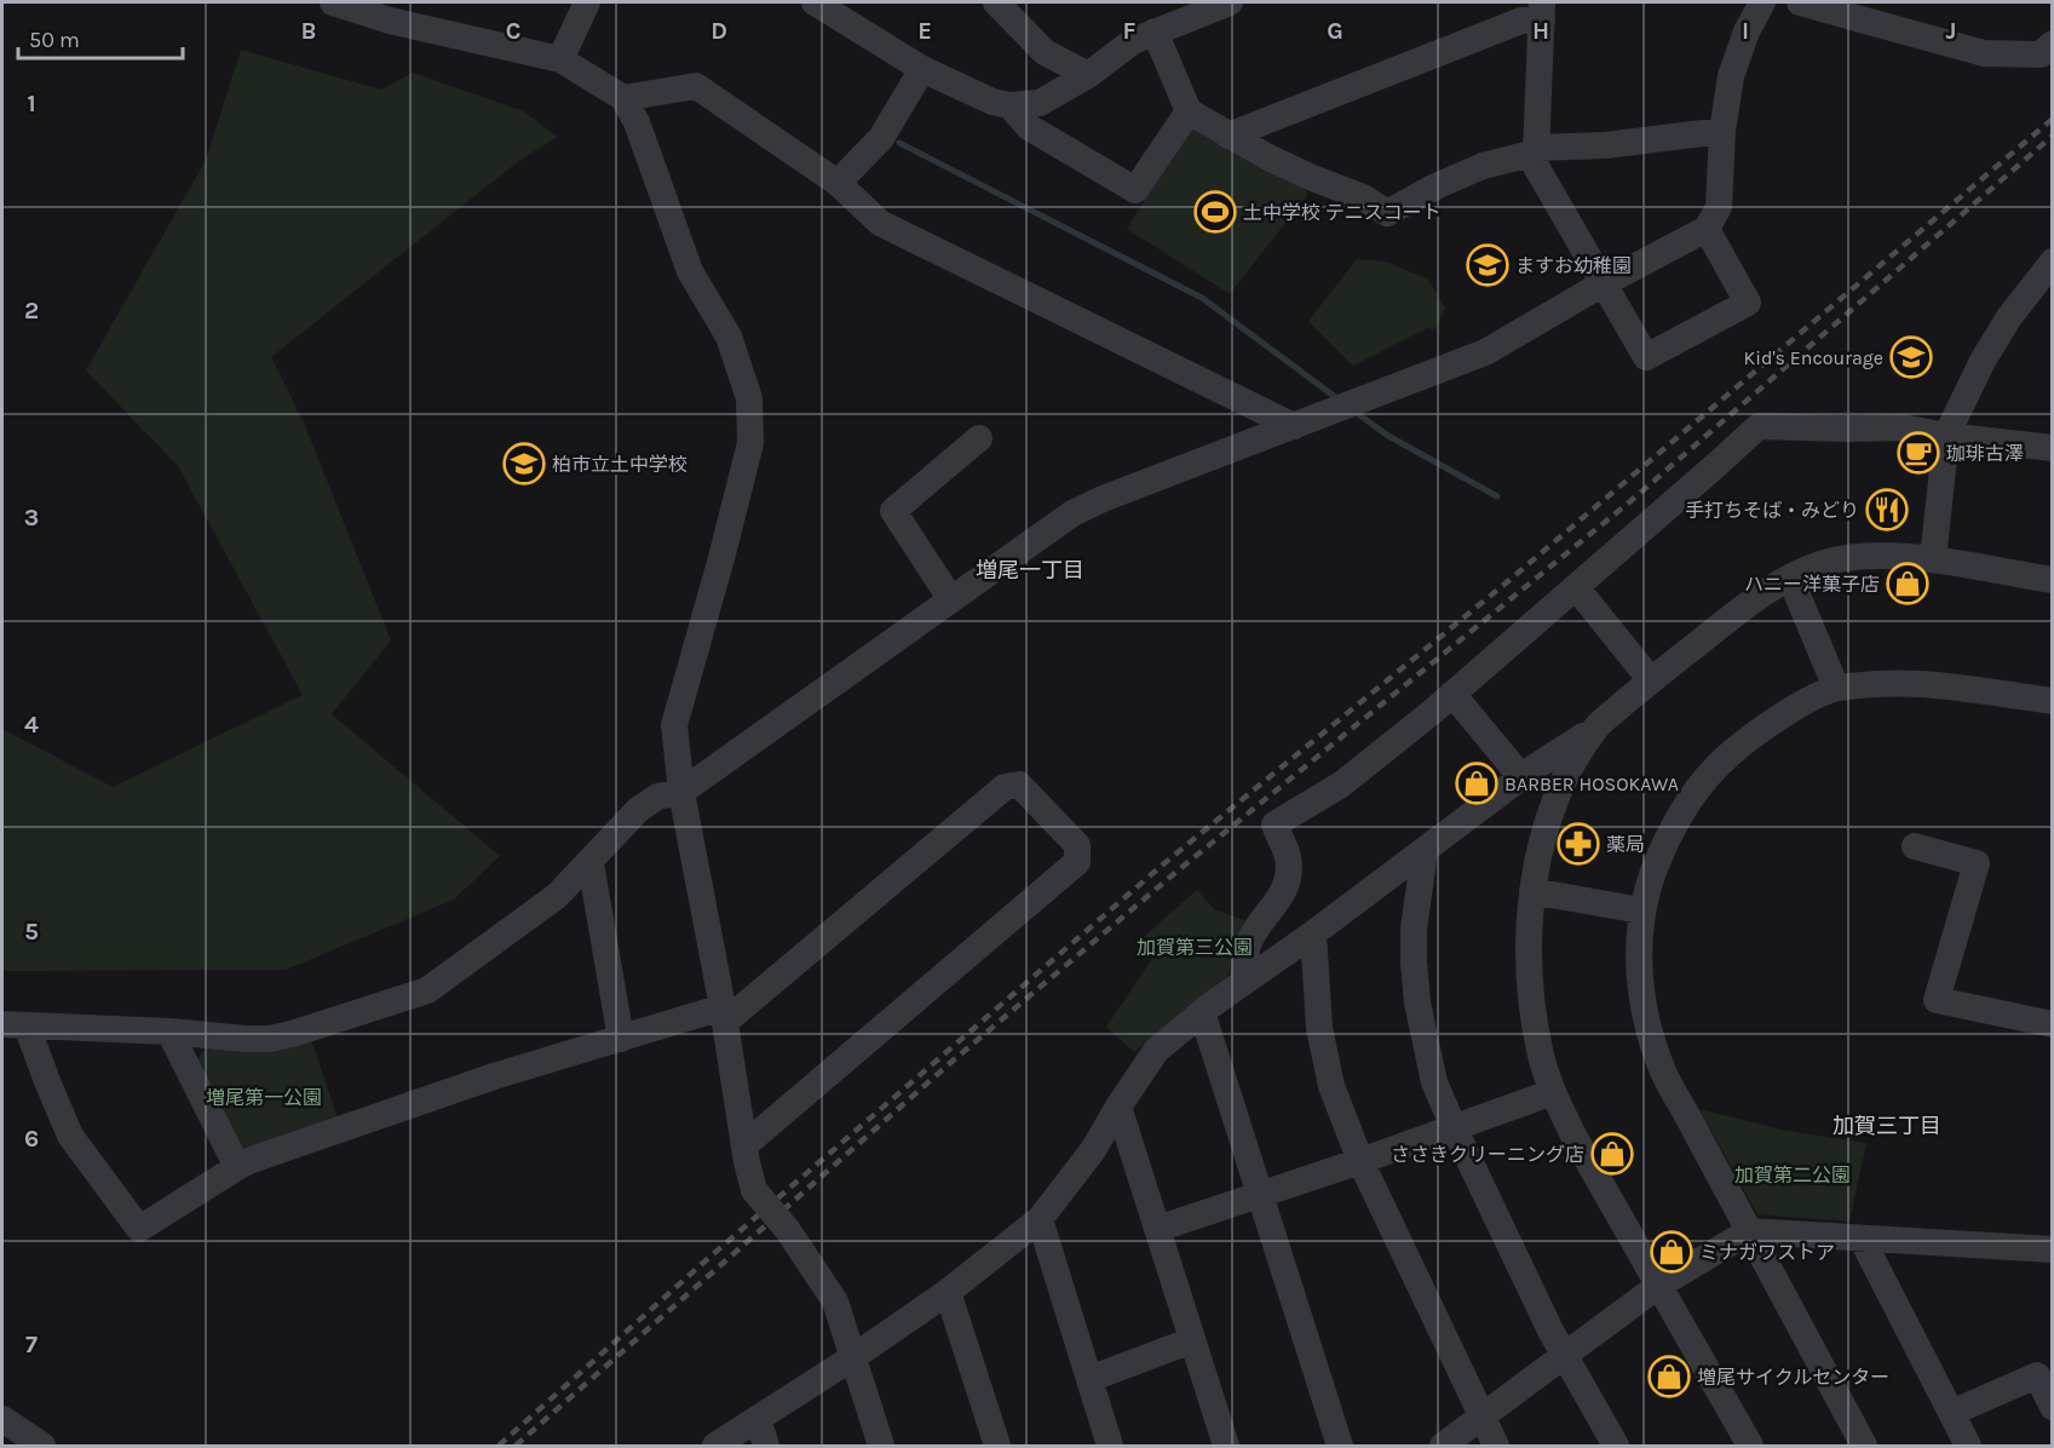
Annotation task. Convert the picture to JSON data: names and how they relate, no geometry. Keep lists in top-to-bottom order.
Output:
{
  "districts": ["増尾一丁目", "加賀三丁目"],
  "parks": ["加賀第三公園", "増尾第一公園", "加賀第二公園"],
  "places": {
    "sports": ["土中学校 テニスコート"],
    "school or university": ["ますお幼稚園", "Kid's Encourage", "柏市立土中学校"],
    "cafe": ["珈琲古澤"],
    "restaurant": ["手打ちそば・みどり"],
    "shop": [
      "ハニー洋菓子店",
      "BARBER HOSOKAWA",
      "ささきクリーニング店",
      "ミナガワストア",
      "増尾サイクルセンター"
    ],
    "pharmacy": ["薬局"]
  },
  "scale_bar": "50 m",
  "grid": {
    "columns": [
      "B",
      "C",
      "D",
      "E",
      "F",
      "G",
      "H",
      "I",
      "J"
    ],
    "rows": [
      "1",
      "2",
      "3",
      "4",
      "5",
      "6",
      "7"
    ]
  }
}
